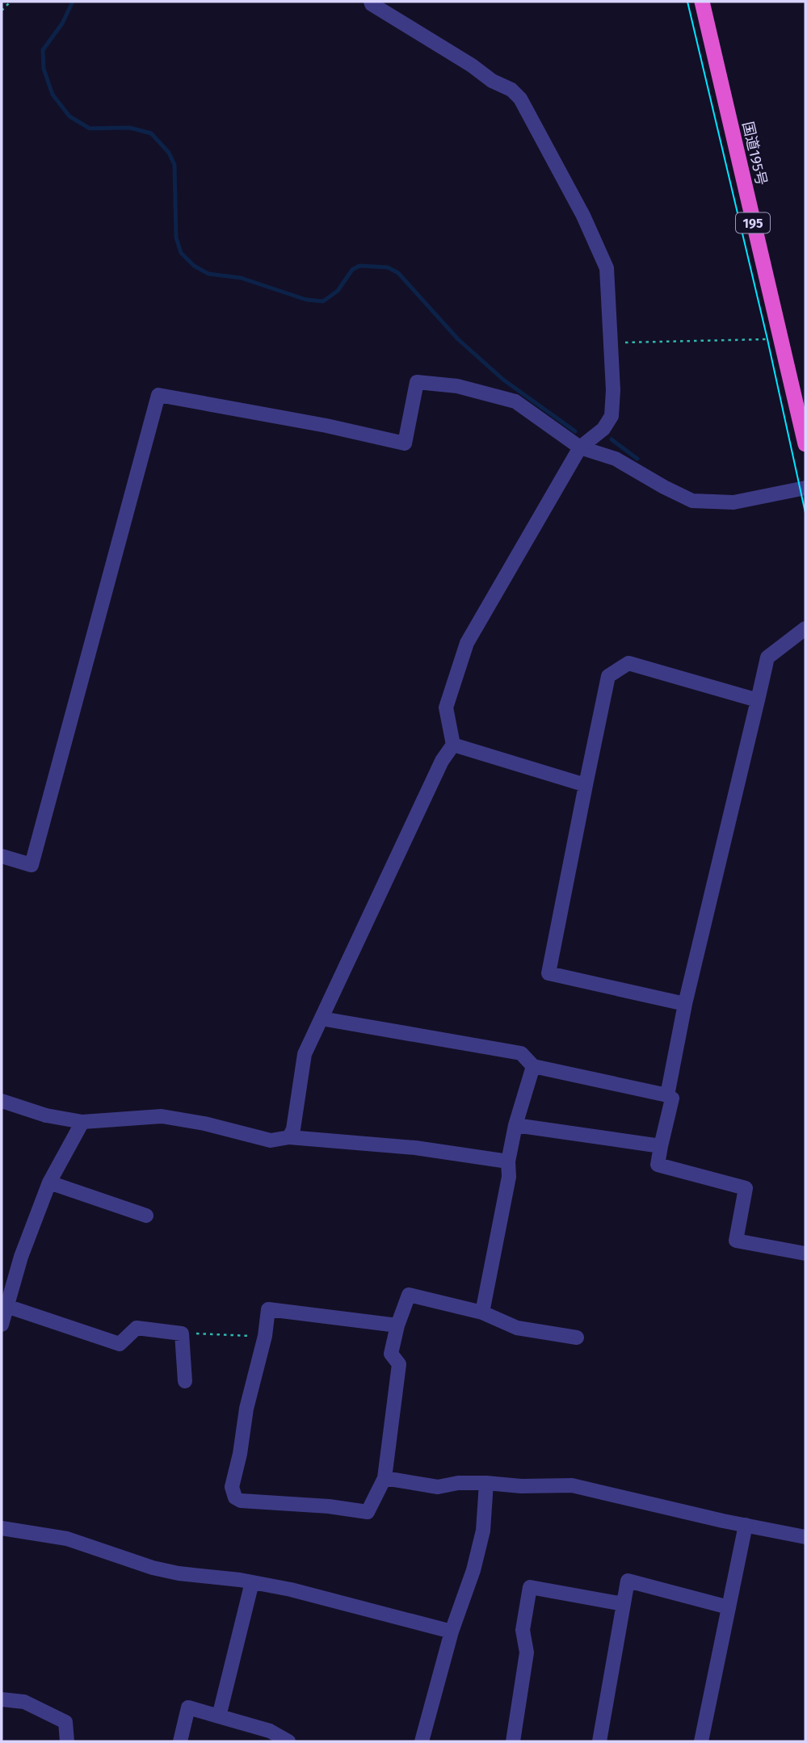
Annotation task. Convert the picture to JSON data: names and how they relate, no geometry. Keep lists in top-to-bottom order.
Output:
{
  "streets": {
    "highway": ["国道195号", "195"]
  }
}
